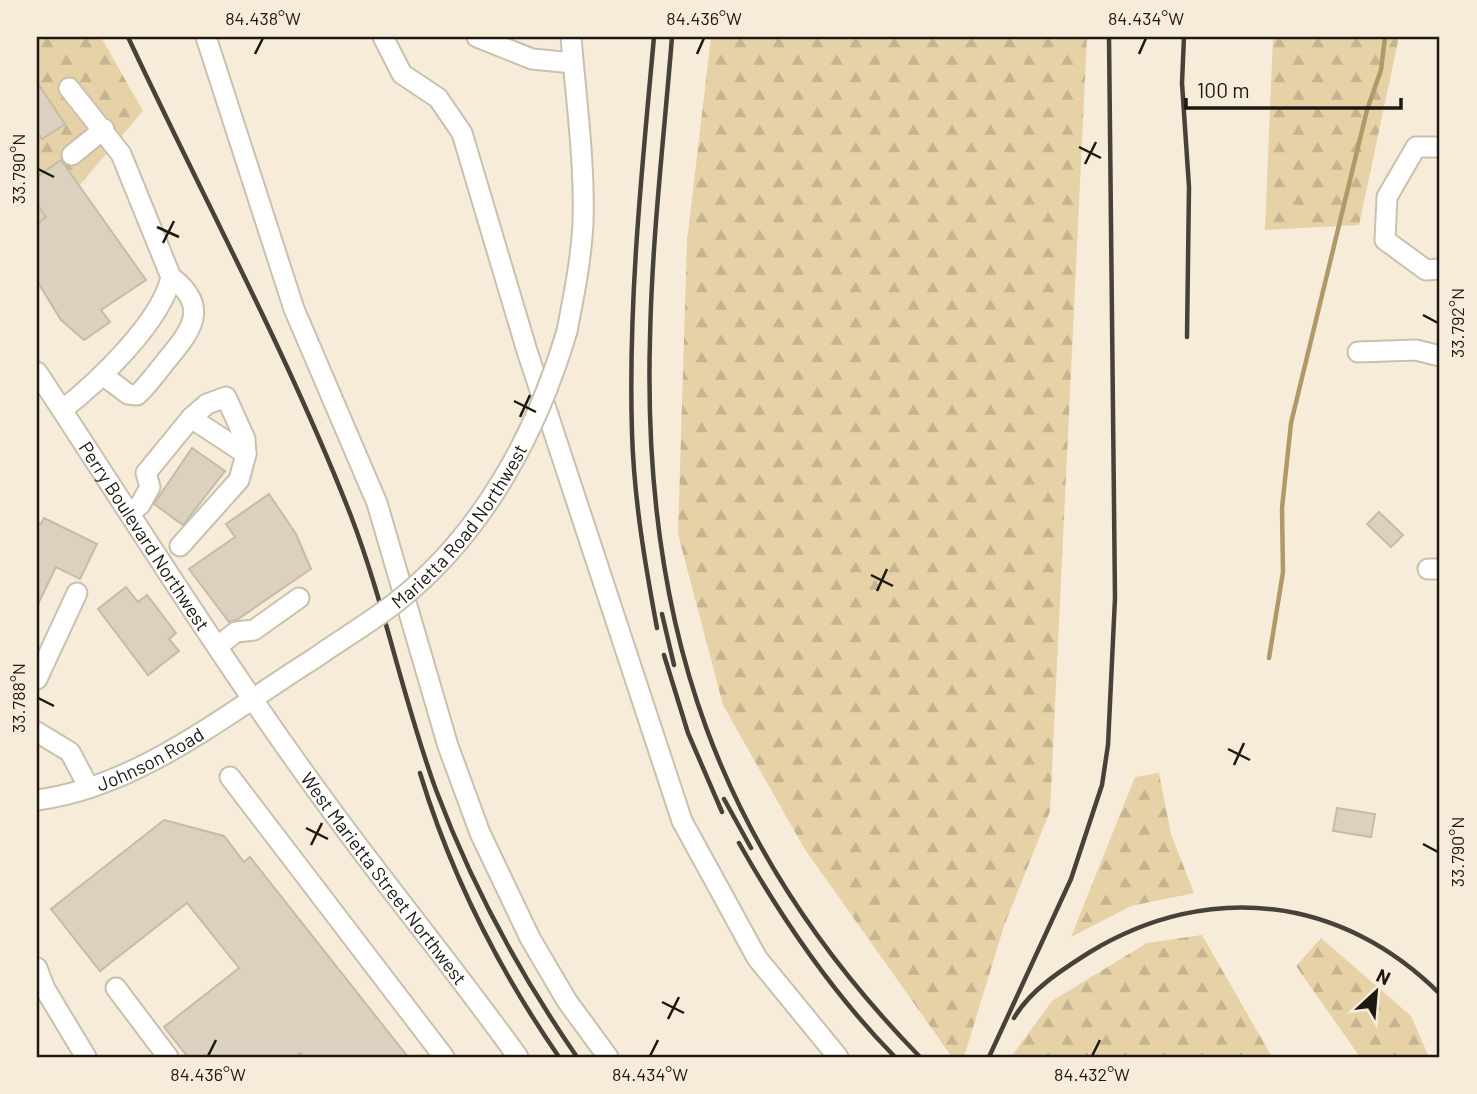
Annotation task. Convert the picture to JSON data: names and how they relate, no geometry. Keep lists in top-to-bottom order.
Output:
{
  "streets": {
    "street": [
      "Marietta Road Northwest",
      "Perry Boulevard Northwest",
      "Johnson Road",
      "West Marietta Street Northwest"
    ]
  },
  "crossings": [
    ["Marietta Road Northwest", "Perry Boulevard Northwest"],
    ["Marietta Road Northwest", "Johnson Road"],
    ["Marietta Road Northwest", "West Marietta Street Northwest"],
    ["Perry Boulevard Northwest", "Johnson Road"],
    ["Perry Boulevard Northwest", "West Marietta Street Northwest"],
    ["Johnson Road", "West Marietta Street Northwest"]
  ],
  "scale_bar": "100 m",
  "north": "top right",
  "coordinates": [
    "84.438°W",
    "84.436°W",
    "84.434°W",
    "33.790°N",
    "33.792°N",
    "33.788°N",
    "84.432°W"
  ]
}
